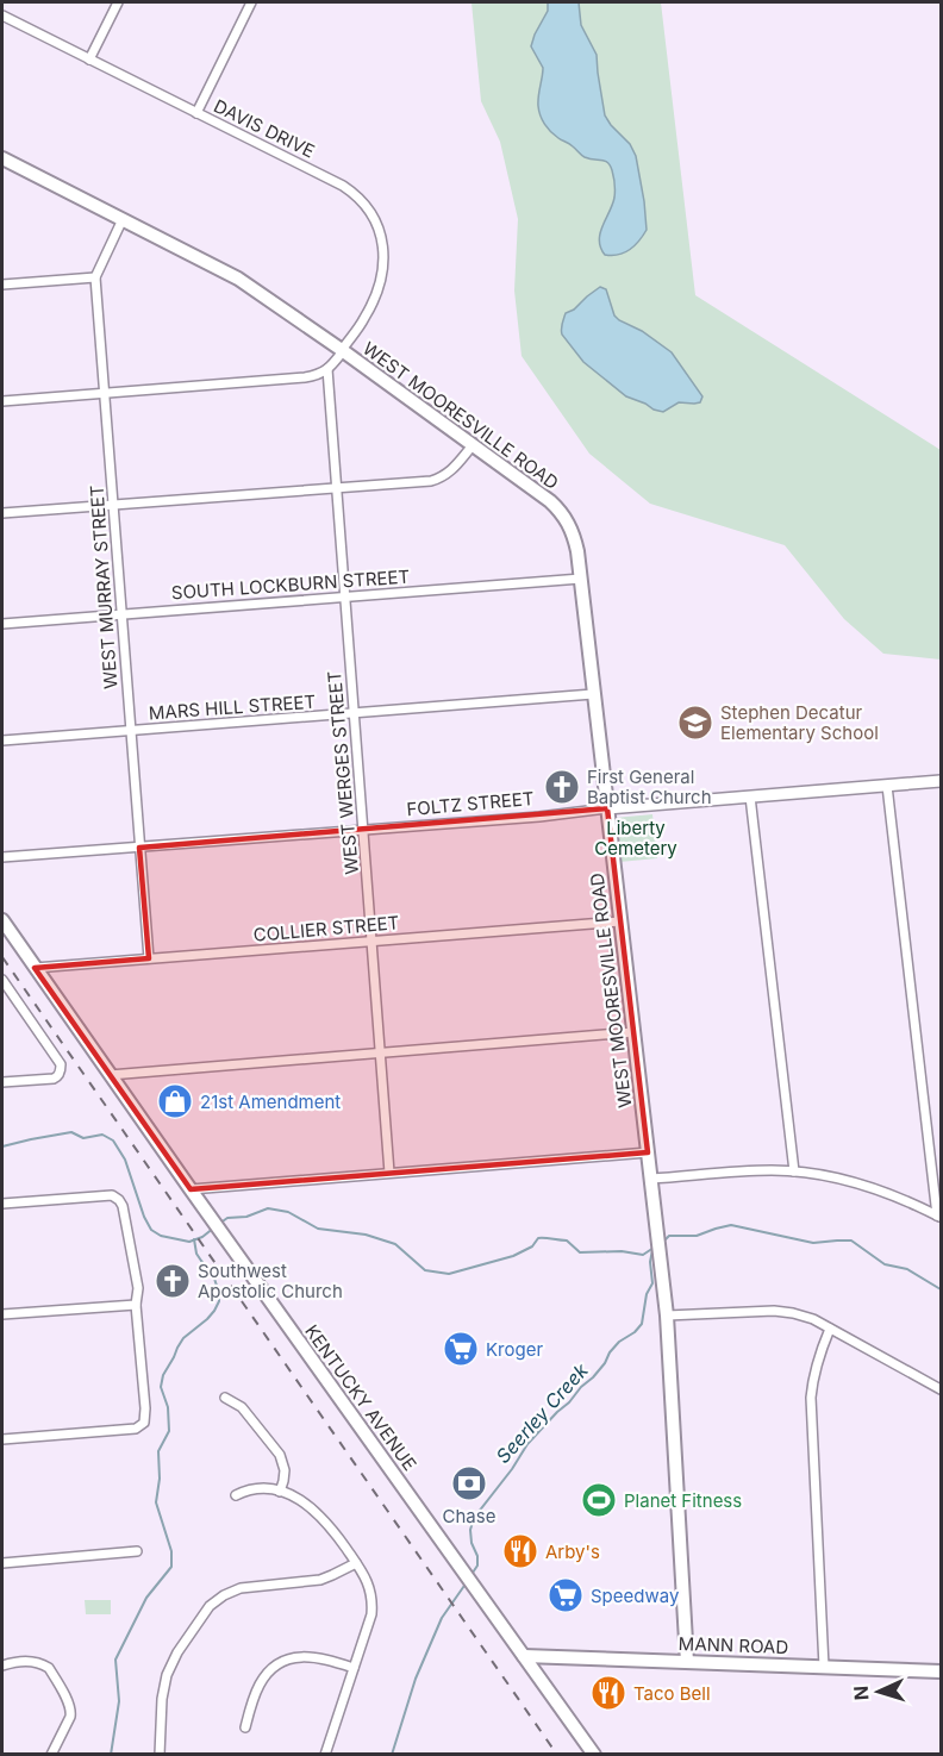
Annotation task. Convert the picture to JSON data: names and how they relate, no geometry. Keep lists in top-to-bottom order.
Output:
{
  "streets": {
    "main road": ["WEST MOORESVILLE ROAD", "KENTUCKY AVENUE", "MANN ROAD"],
    "street": [
      "DAVIS DRIVE",
      "SOUTH LOCKBURN STREET",
      "WEST MURRAY STREET",
      "MARS HILL STREET",
      "WEST WERGES STREET",
      "FOLTZ STREET",
      "COLLIER STREET"
    ]
  },
  "crossings": [
    ["DAVIS DRIVE", "WEST MOORESVILLE ROAD"],
    ["DAVIS DRIVE", "WEST WERGES STREET"],
    ["WEST MOORESVILLE ROAD", "SOUTH LOCKBURN STREET"],
    ["WEST MOORESVILLE ROAD", "WEST MURRAY STREET"],
    ["WEST MOORESVILLE ROAD", "MARS HILL STREET"],
    ["WEST MOORESVILLE ROAD", "FOLTZ STREET"],
    ["WEST MOORESVILLE ROAD", "COLLIER STREET"],
    ["WEST MOORESVILLE ROAD", "MANN ROAD"],
    ["SOUTH LOCKBURN STREET", "WEST MURRAY STREET"],
    ["SOUTH LOCKBURN STREET", "WEST WERGES STREET"],
    ["WEST MURRAY STREET", "MARS HILL STREET"],
    ["WEST MURRAY STREET", "FOLTZ STREET"],
    ["WEST MURRAY STREET", "COLLIER STREET"],
    ["MARS HILL STREET", "WEST WERGES STREET"],
    ["WEST WERGES STREET", "FOLTZ STREET"],
    ["WEST WERGES STREET", "COLLIER STREET"],
    ["COLLIER STREET", "KENTUCKY AVENUE"],
    ["KENTUCKY AVENUE", "MANN ROAD"]
  ],
  "water": ["Seerley Creek"],
  "parks": ["Liberty Cemetery"],
  "places": {
    "school or university": ["Stephen Decatur Elementary School"],
    "church": ["First General Baptist Church", "Southwest Apostolic Church"],
    "shop": ["21st Amendment"],
    "supermarket": ["Kroger", "Speedway"],
    "bank": ["Chase"],
    "sports": ["Planet Fitness"],
    "restaurant": ["Arby's", "Taco Bell"]
  },
  "north": "left"
}
